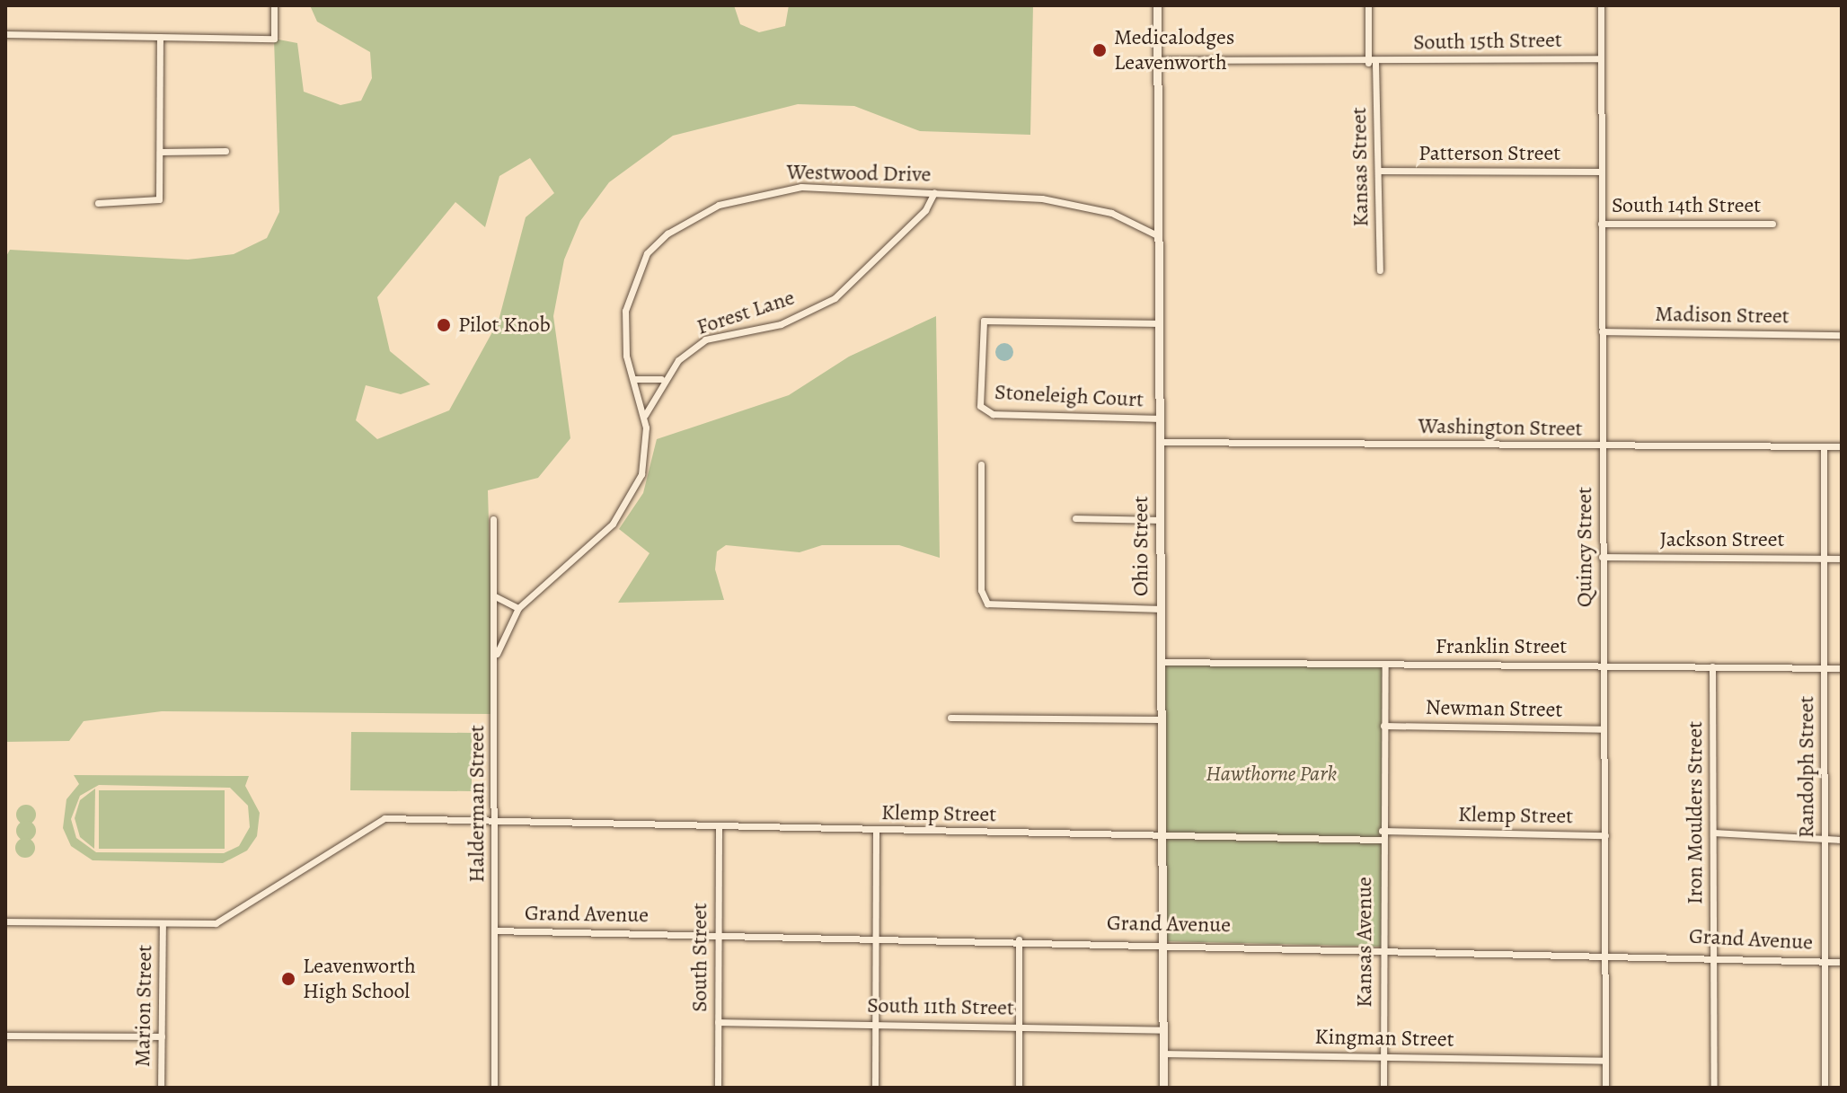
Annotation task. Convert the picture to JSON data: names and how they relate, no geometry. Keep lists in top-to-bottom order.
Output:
{
  "streets": {
    "street": [
      "South 15th Street",
      "Patterson Street",
      "Kansas Street",
      "Westwood Drive",
      "South 14th Street",
      "Forest Lane",
      "Madison Street",
      "Stoneleigh Court",
      "Washington Street",
      "Jackson Street",
      "Ohio Street",
      "Quincy Street",
      "Franklin Street",
      "Newman Street",
      "Randolph Street",
      "Halderman Street",
      "Iron Moulders Street",
      "Klemp Street",
      "Grand Avenue",
      "Kansas Avenue",
      "South Street",
      "Marion Street",
      "South 11th Street",
      "Kingman Street"
    ]
  },
  "crossings": [
    ["South 15th Street", "Kansas Street"],
    ["South 15th Street", "Ohio Street"],
    ["South 15th Street", "Quincy Street"],
    ["Patterson Street", "Kansas Street"],
    ["Patterson Street", "Quincy Street"],
    ["Westwood Drive", "Forest Lane"],
    ["Westwood Drive", "Ohio Street"],
    ["Westwood Drive", "Halderman Street"],
    ["South 14th Street", "Quincy Street"],
    ["Madison Street", "Quincy Street"],
    ["Stoneleigh Court", "Ohio Street"],
    ["Washington Street", "Ohio Street"],
    ["Washington Street", "Quincy Street"],
    ["Washington Street", "Randolph Street"],
    ["Jackson Street", "Quincy Street"],
    ["Jackson Street", "Randolph Street"],
    ["Ohio Street", "Franklin Street"],
    ["Ohio Street", "Klemp Street"],
    ["Ohio Street", "Grand Avenue"],
    ["Ohio Street", "South 11th Street"],
    ["Ohio Street", "Kingman Street"],
    ["Quincy Street", "Franklin Street"],
    ["Quincy Street", "Newman Street"],
    ["Quincy Street", "Klemp Street"],
    ["Quincy Street", "Grand Avenue"],
    ["Quincy Street", "Kingman Street"],
    ["Franklin Street", "Randolph Street"],
    ["Franklin Street", "Iron Moulders Street"],
    ["Randolph Street", "Grand Avenue"],
    ["Halderman Street", "Klemp Street"],
    ["Halderman Street", "Grand Avenue"],
    ["Iron Moulders Street", "Grand Avenue"],
    ["Klemp Street", "Kansas Avenue"],
    ["Klemp Street", "South Street"],
    ["Grand Avenue", "Kansas Avenue"],
    ["Grand Avenue", "South Street"],
    ["Kansas Avenue", "Kingman Street"],
    ["South Street", "South 11th Street"]
  ],
  "parks": ["Hawthorne Park"],
  "places": ["Medicalodges Leavenworth", "Pilot Knob", "Leavenworth High School"]
}
